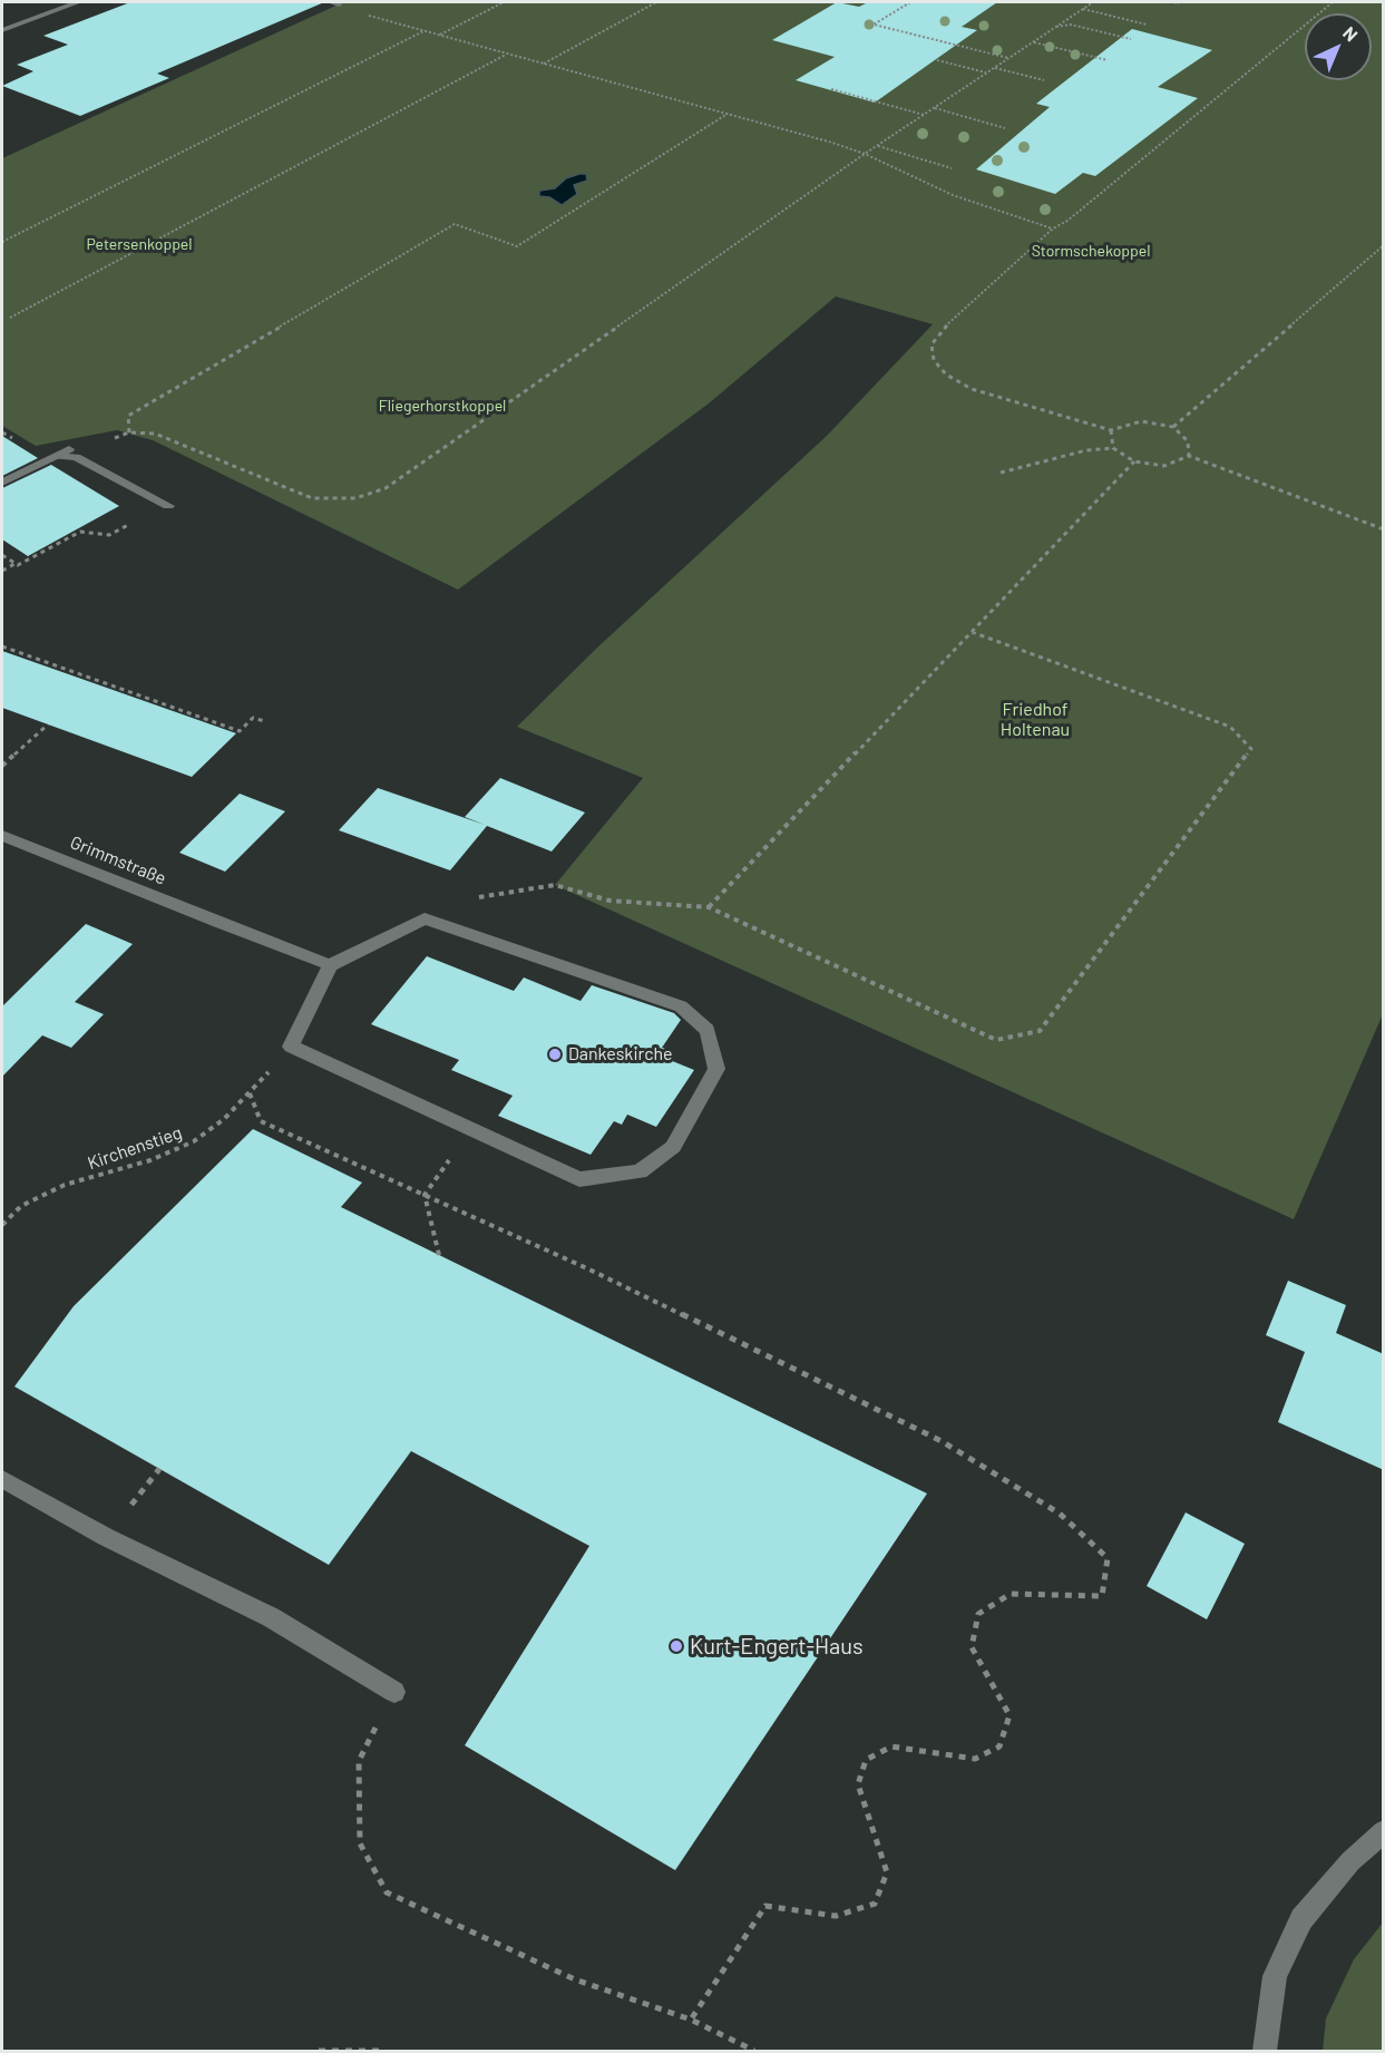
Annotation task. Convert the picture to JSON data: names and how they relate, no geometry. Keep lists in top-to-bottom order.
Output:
{
  "streets": {
    "street": ["Grimmstraße"],
    "path": ["Kirchenstieg"]
  },
  "parks": [
    "Petersenkoppel",
    "Stormschekoppel",
    "Fliegerhorstkoppel",
    "Friedhof Holtenau"
  ],
  "places": ["Dankeskirche", "Kurt-Engert-Haus"],
  "north": "top right"
}
